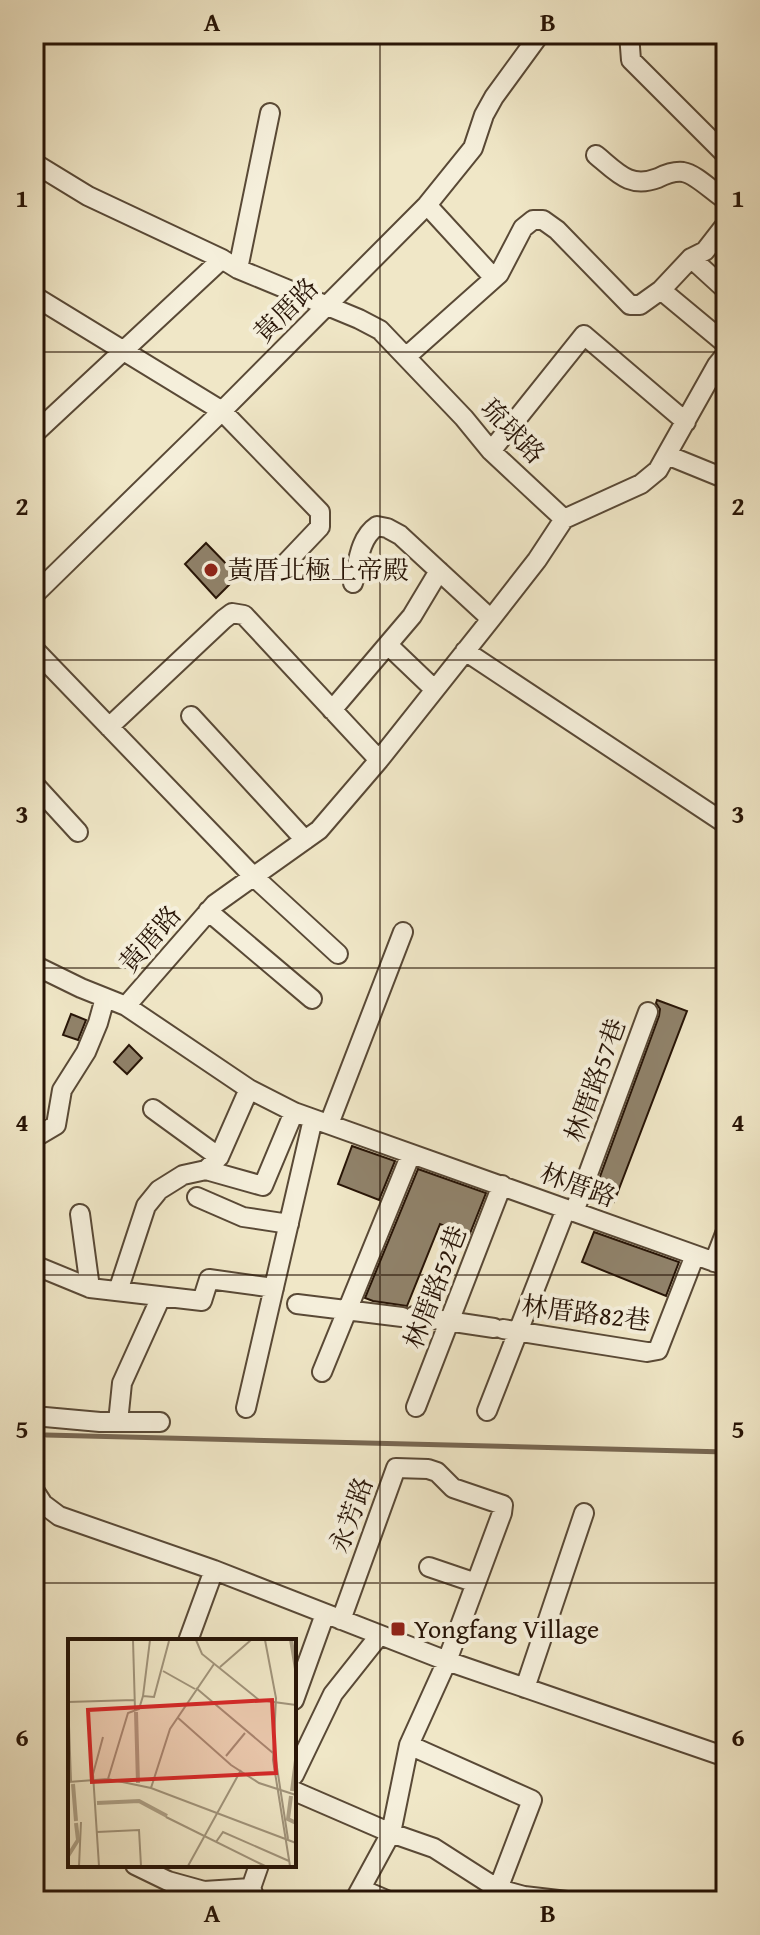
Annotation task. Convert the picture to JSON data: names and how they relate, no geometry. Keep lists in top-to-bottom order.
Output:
{
  "streets": {
    "street": [
      "黃厝路",
      "琉球路",
      "林厝路57巷",
      "林厝路",
      "林厝路52巷",
      "林厝路82巷",
      "永芳路"
    ]
  },
  "crossings": [
    ["黃厝路", "琉球路"],
    ["黃厝路", "林厝路"],
    ["林厝路57巷", "林厝路"],
    ["林厝路57巷", "林厝路82巷"],
    ["林厝路", "林厝路52巷"],
    ["林厝路", "林厝路82巷"]
  ],
  "places": {
    "other": ["黃厝北極上帝殿"],
    "transit": ["Yongfang Village"]
  },
  "grid": {
    "columns": ["A", "B"],
    "rows": [
      "1",
      "2",
      "3",
      "4",
      "5",
      "6"
    ]
  }
}
